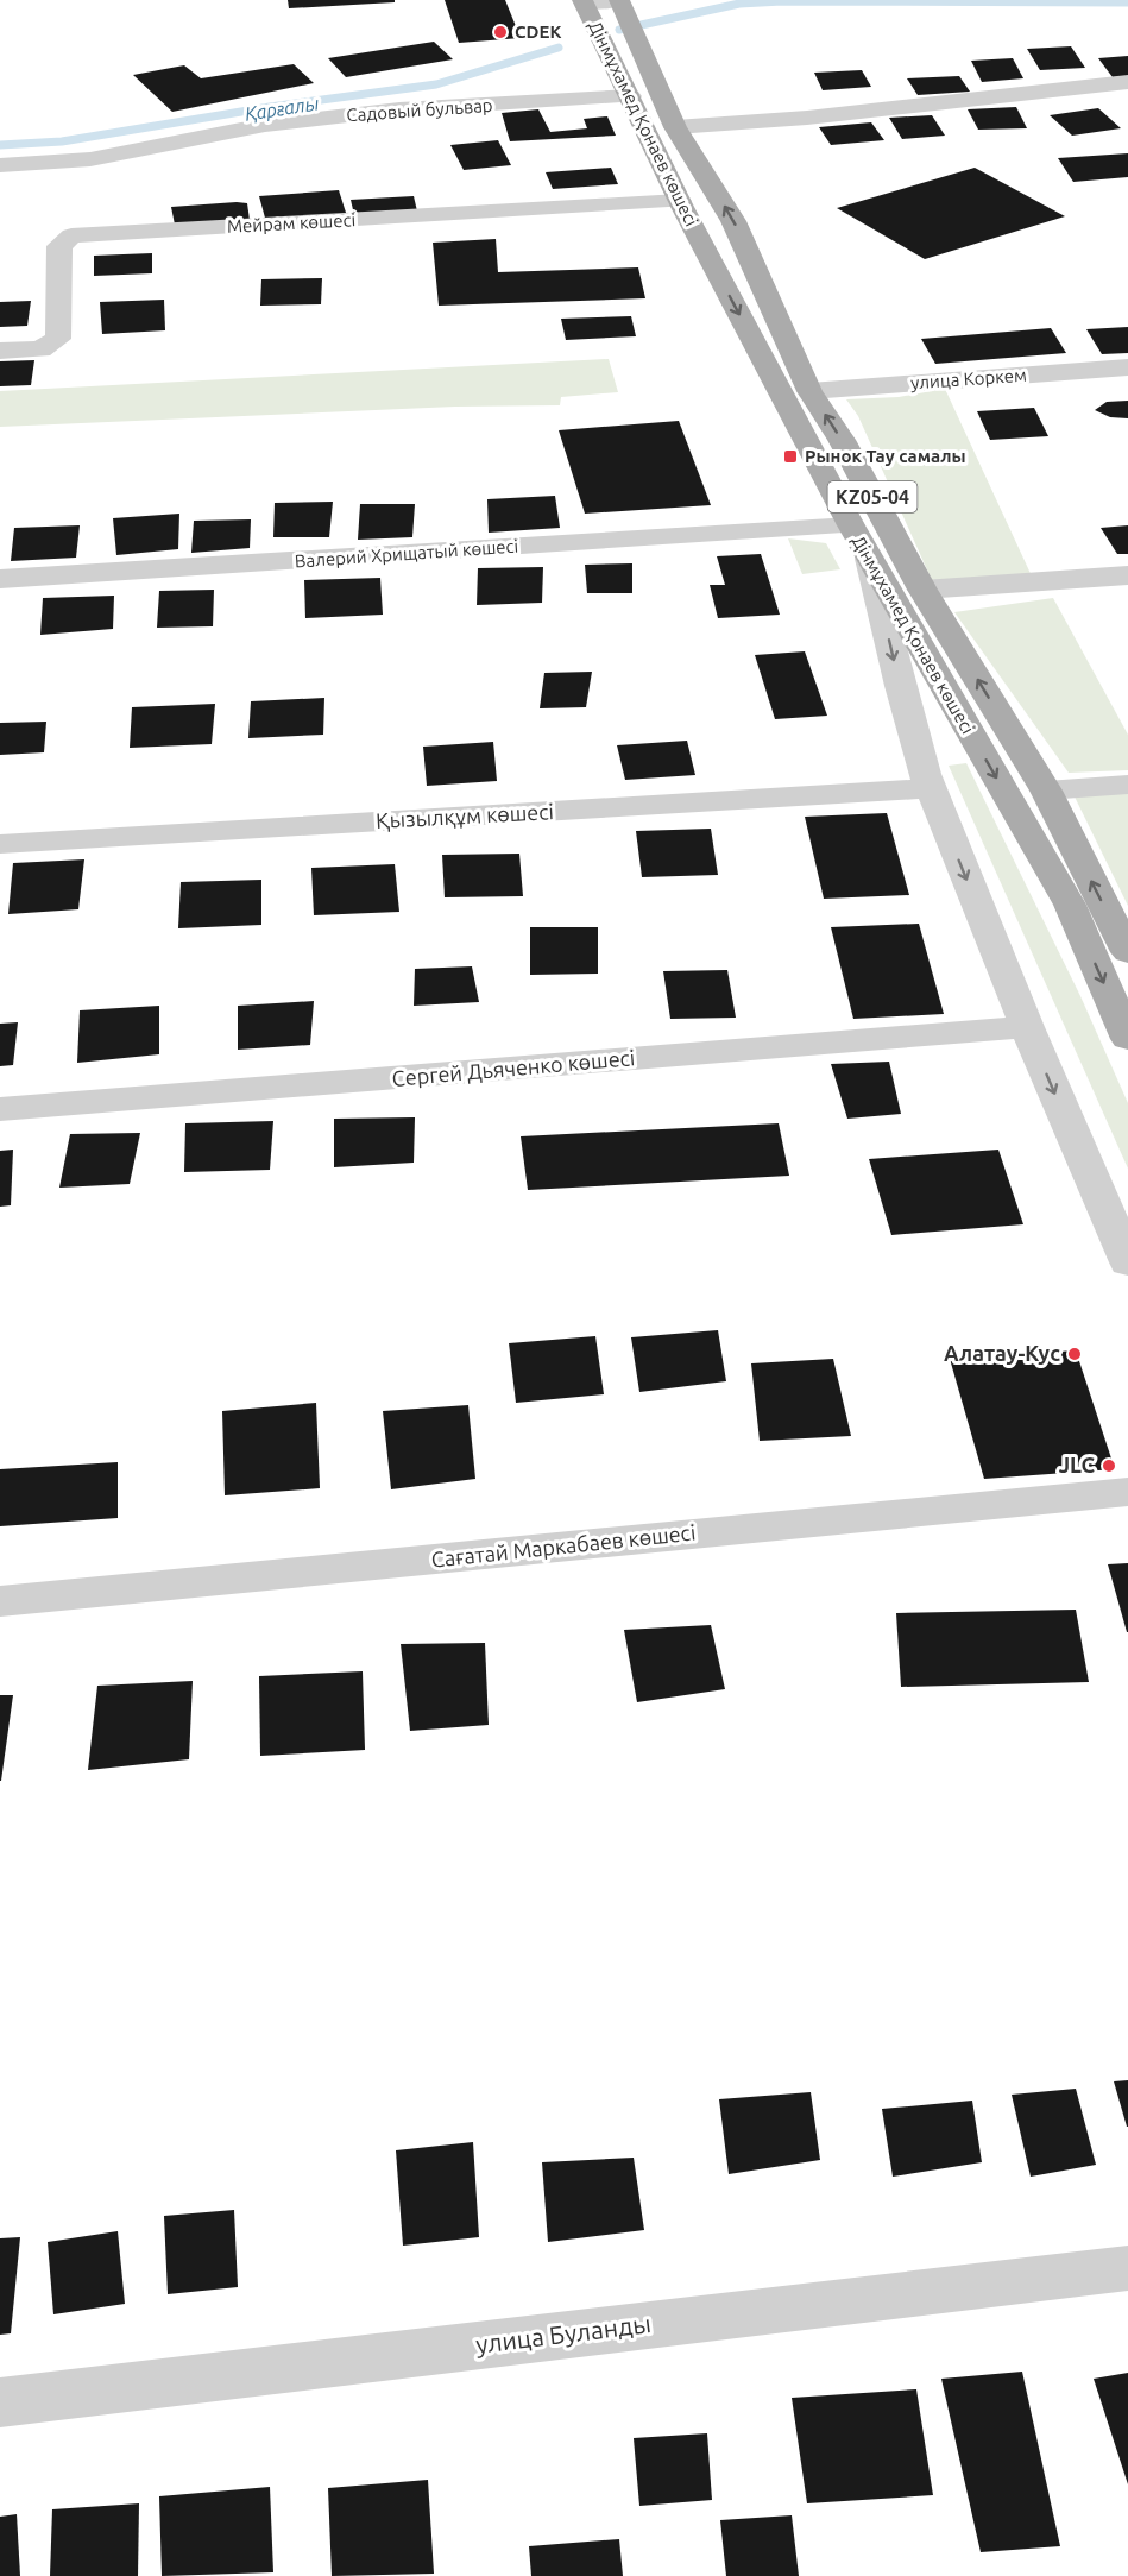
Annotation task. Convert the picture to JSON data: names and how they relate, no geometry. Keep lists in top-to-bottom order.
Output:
{
  "streets": {
    "main road": ["Дінмұхамед Қонаев көшесі", "KZ05-04"],
    "street": [
      "Садовый бульвар",
      "Мейрам көшесі",
      "улица Коркем",
      "Валерий Хрищатый көшесі",
      "Қызылқұм көшесі",
      "Сергей Дьяченко көшесі",
      "Сағатай Маркабаев көшесі",
      "улица Буланды"
    ]
  },
  "crossings": [
    ["Садовый бульвар", "Дінмұхамед Қонаев көшесі"],
    ["Дінмұхамед Қонаев көшесі", "Мейрам көшесі"],
    ["Дінмұхамед Қонаев көшесі", "улица Коркем"],
    ["Дінмұхамед Қонаев көшесі", "Валерий Хрищатый көшесі"]
  ],
  "water": ["Қарғалы"],
  "places": {
    "other": ["CDEK", "Алатау-Кус", "JLC"],
    "transit": ["Рынок Тау самалы"]
  }
}
